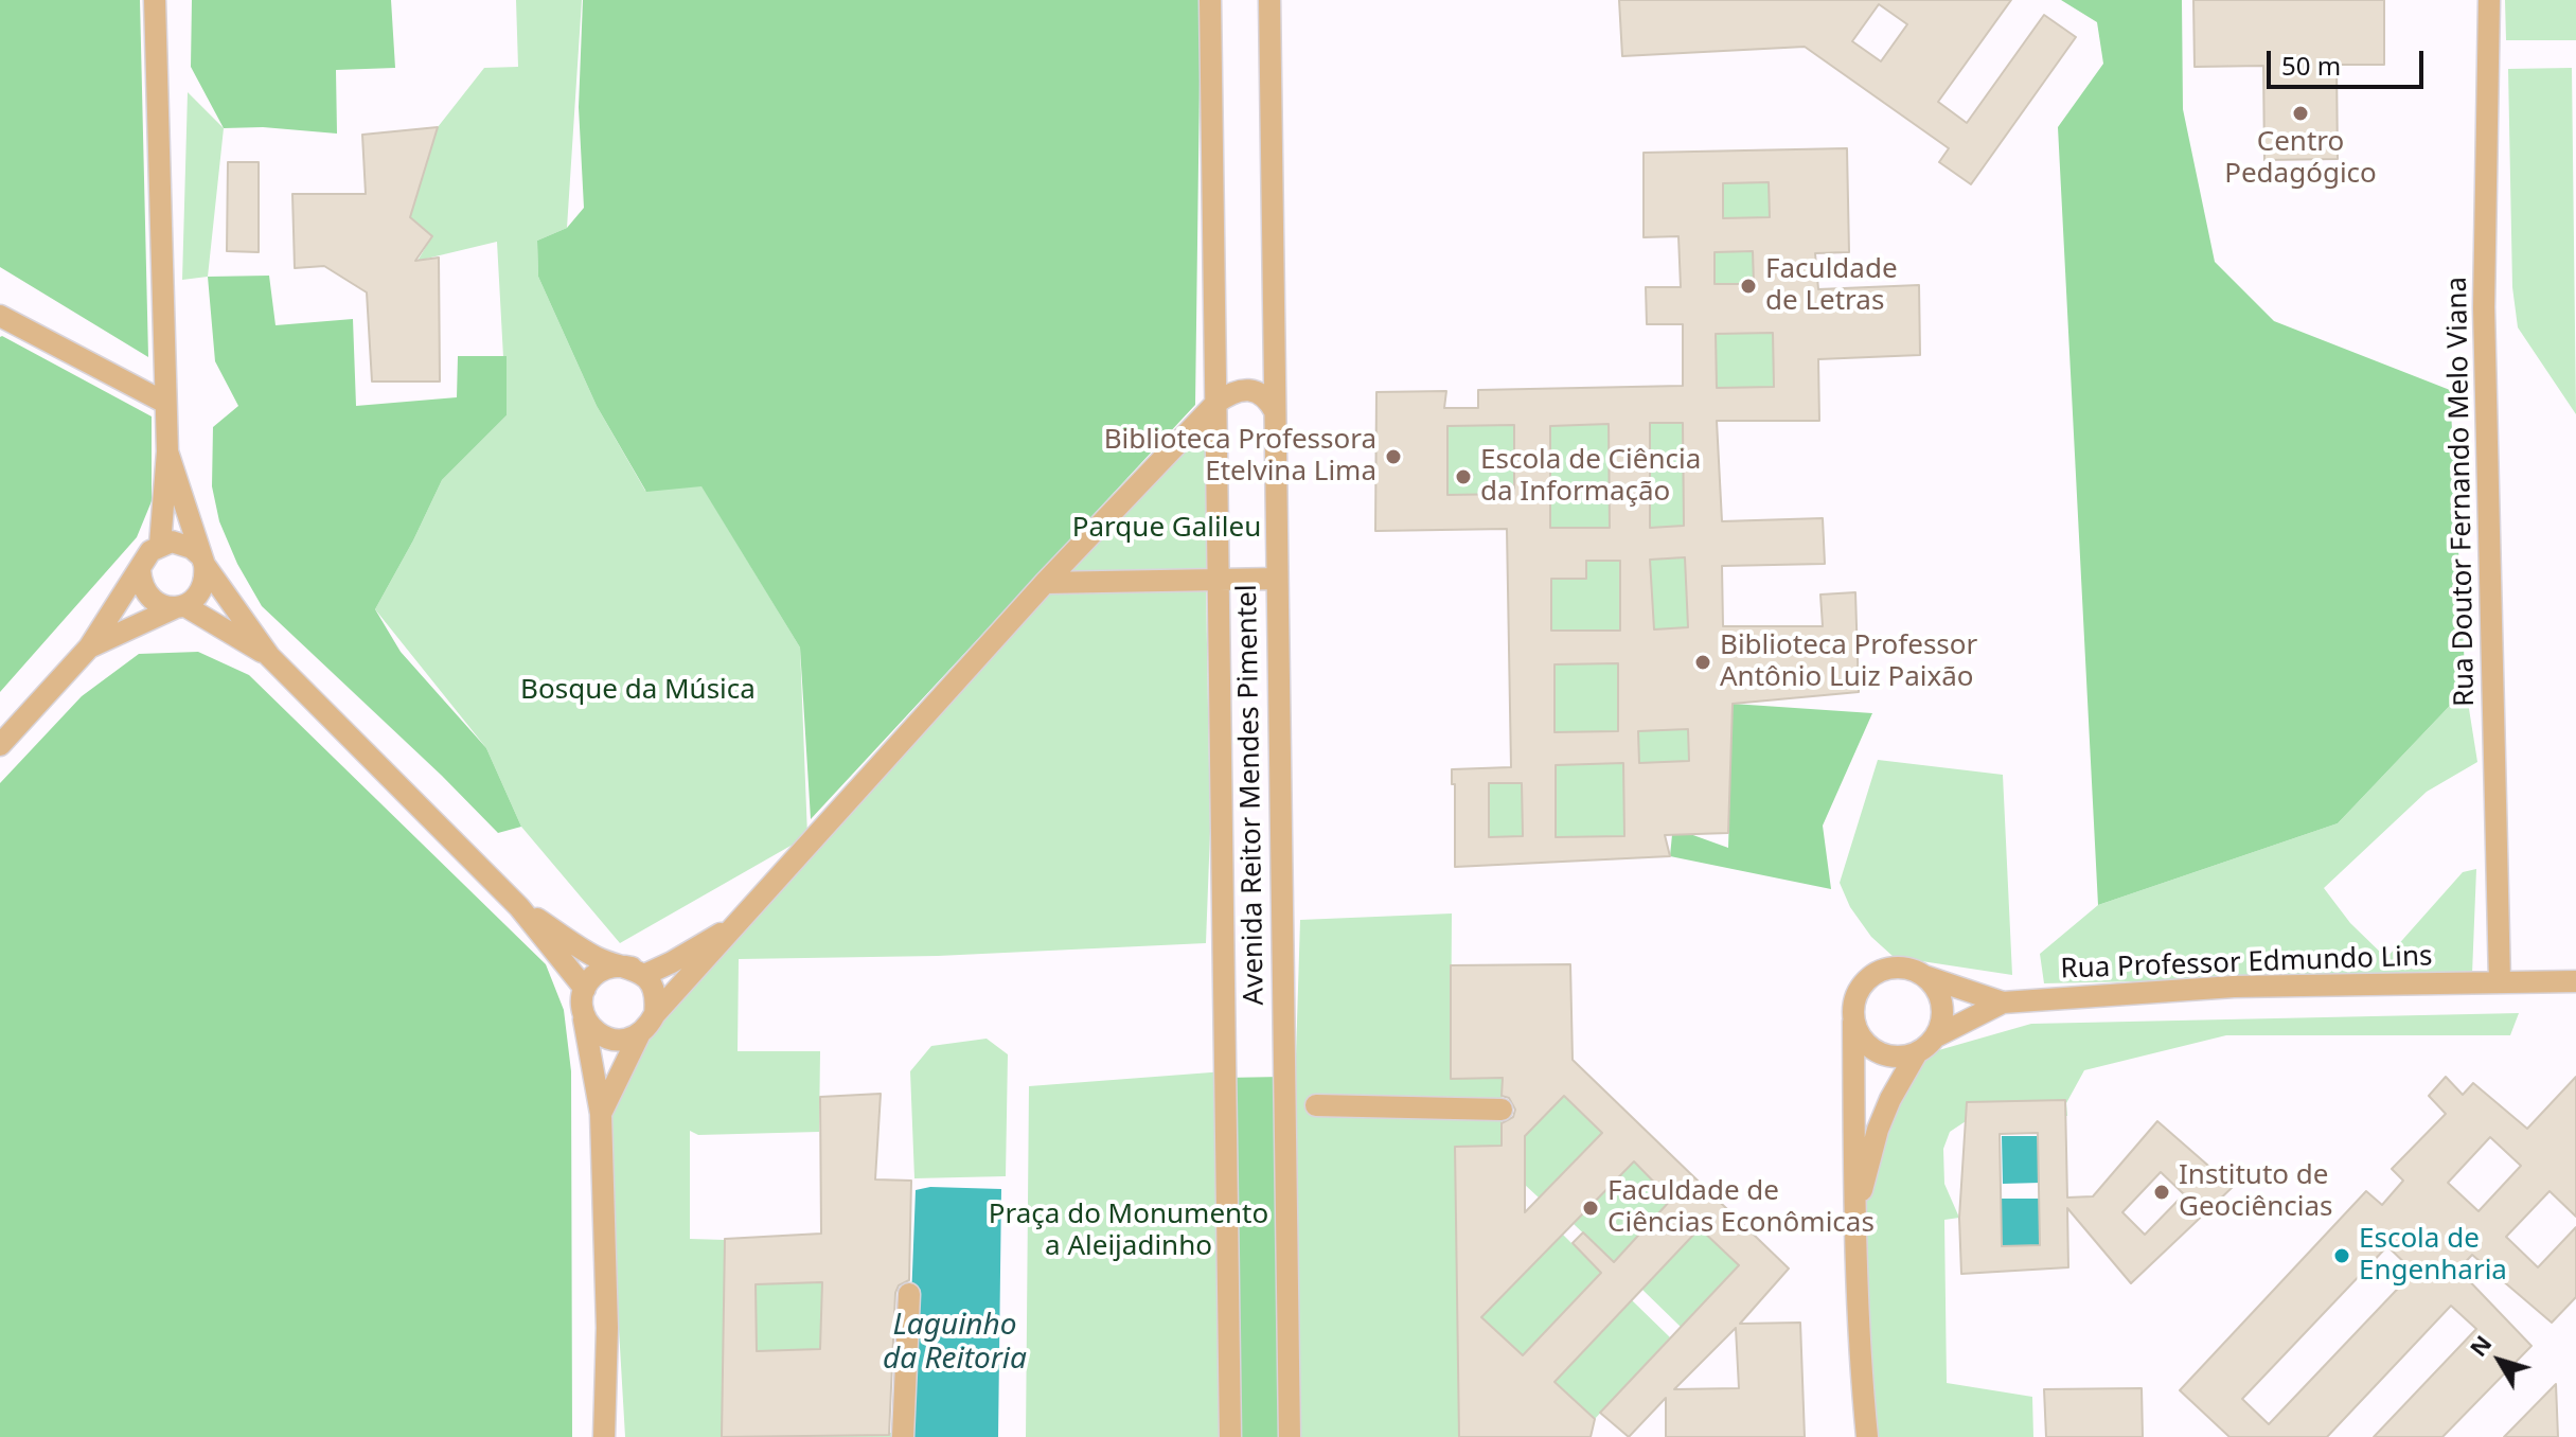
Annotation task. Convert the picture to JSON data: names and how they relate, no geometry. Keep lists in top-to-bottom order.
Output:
{
  "streets": {
    "street": ["Rua Doutor Fernando Melo Viana", "Avenida Reitor Mendes Pimentel", "Rua Professor Edmundo Lins"]
  },
  "crossings": [
    ["Rua Doutor Fernando Melo Viana", "Rua Professor Edmundo Lins"]
  ],
  "water": ["Laguinho da Reitoria"],
  "parks": ["Parque Galileu", "Bosque da Música", "Praça do Monumento a Aleijadinho"],
  "places": [
    "Centro Pedagógico",
    "Faculdade de Letras",
    "Biblioteca Professora Etelvina Lima",
    "Escola de Ciência da Informação",
    "Biblioteca Professor Antônio Luiz Paixão",
    "Instituto de Geociências",
    "Faculdade de Ciências Econômicas",
    "Escola de Engenharia"
  ],
  "scale_bar": "50 m",
  "north": "top left"
}
